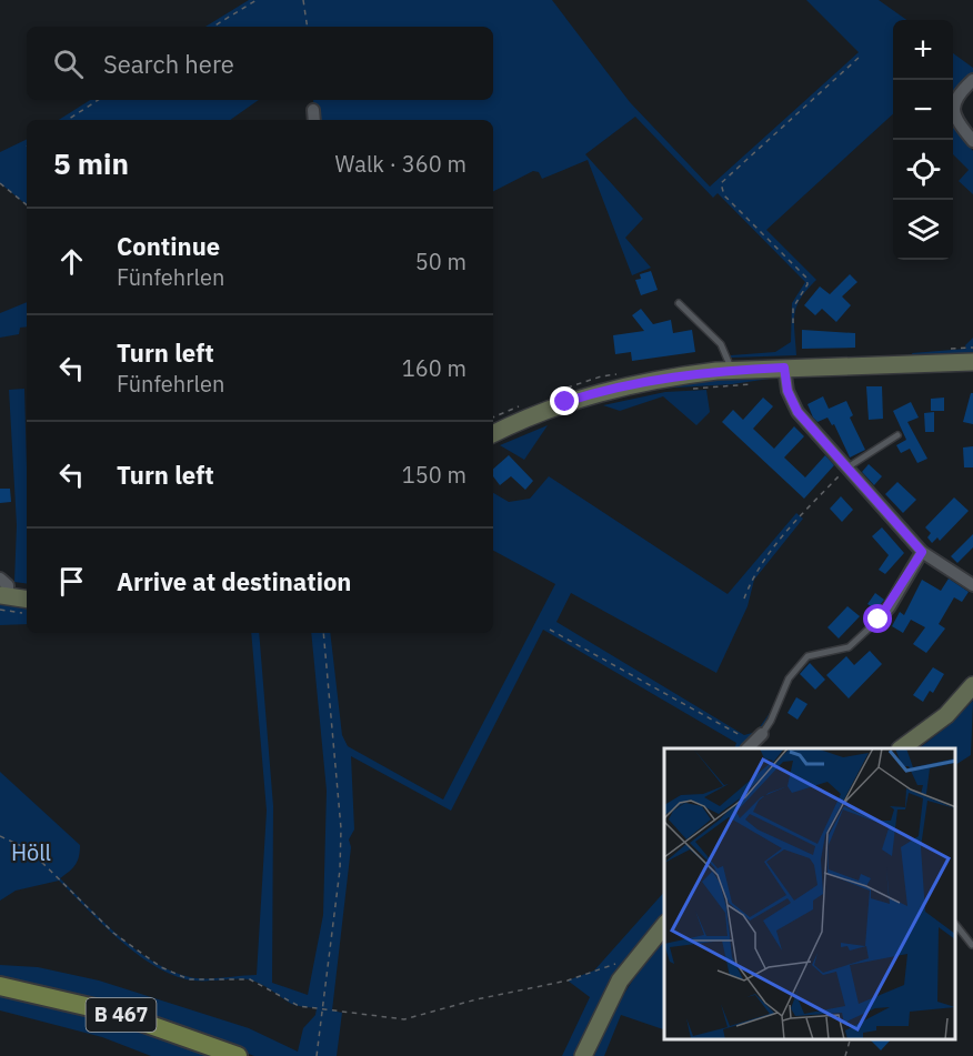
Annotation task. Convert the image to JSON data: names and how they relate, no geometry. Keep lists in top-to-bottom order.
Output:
{
  "streets": {
    "main road": ["B 467"]
  },
  "parks": ["Höll"],
  "page": {
    "map_buttons": ["+", "−"],
    "search": "Search here",
    "heading": ["5 min", "Walk · 360 m"],
    "list": [
      ["Continue", "Fünfehrlen", "50 m"],
      ["Turn left", "Fünfehrlen", "160 m"],
      ["Turn left", "150 m"],
      "Arrive at destination"
    ]
  }
}
